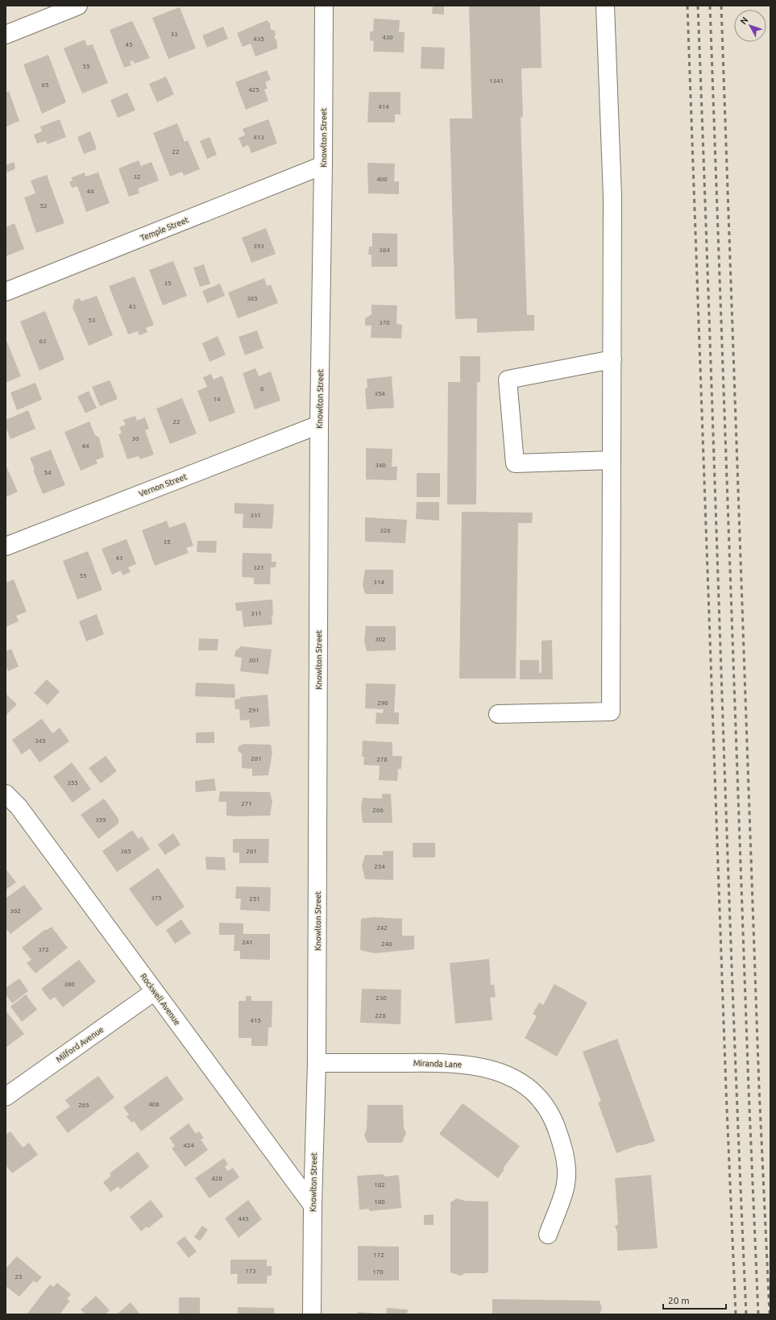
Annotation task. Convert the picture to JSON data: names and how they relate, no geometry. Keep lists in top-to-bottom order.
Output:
{
  "streets": {
    "street": [
      "Knowlton Street",
      "Temple Street",
      "Vernon Street",
      "Rockwell Avenue",
      "Milford Avenue",
      "Miranda Lane"
    ]
  },
  "crossings": [
    ["Knowlton Street", "Temple Street"],
    ["Knowlton Street", "Vernon Street"],
    ["Knowlton Street", "Rockwell Avenue"],
    ["Knowlton Street", "Miranda Lane"],
    ["Rockwell Avenue", "Milford Avenue"]
  ],
  "house_numbers": [
    "33",
    "430",
    "435",
    "45",
    "55",
    "1341",
    "65",
    "425",
    "414",
    "413",
    "22",
    "32",
    "400",
    "44",
    "52",
    "393",
    "384",
    "35",
    "385",
    "43",
    "53",
    "370",
    "63",
    "8",
    "354",
    "14",
    "22",
    "30",
    "44",
    "340",
    "54",
    "331",
    "326",
    "35",
    "43",
    "321",
    "55",
    "314",
    "311",
    "302",
    "301",
    "290",
    "291",
    "345",
    "281",
    "278",
    "355",
    "271",
    "266",
    "359",
    "365",
    "261",
    "254",
    "375",
    "251",
    "362",
    "242",
    "241",
    "240",
    "372",
    "380",
    "230",
    "228",
    "415",
    "408",
    "265",
    "424",
    "428",
    "182",
    "180",
    "445",
    "172",
    "173",
    "170",
    "25"
  ],
  "scale_bar": "20 m",
  "north": "top left"
}
